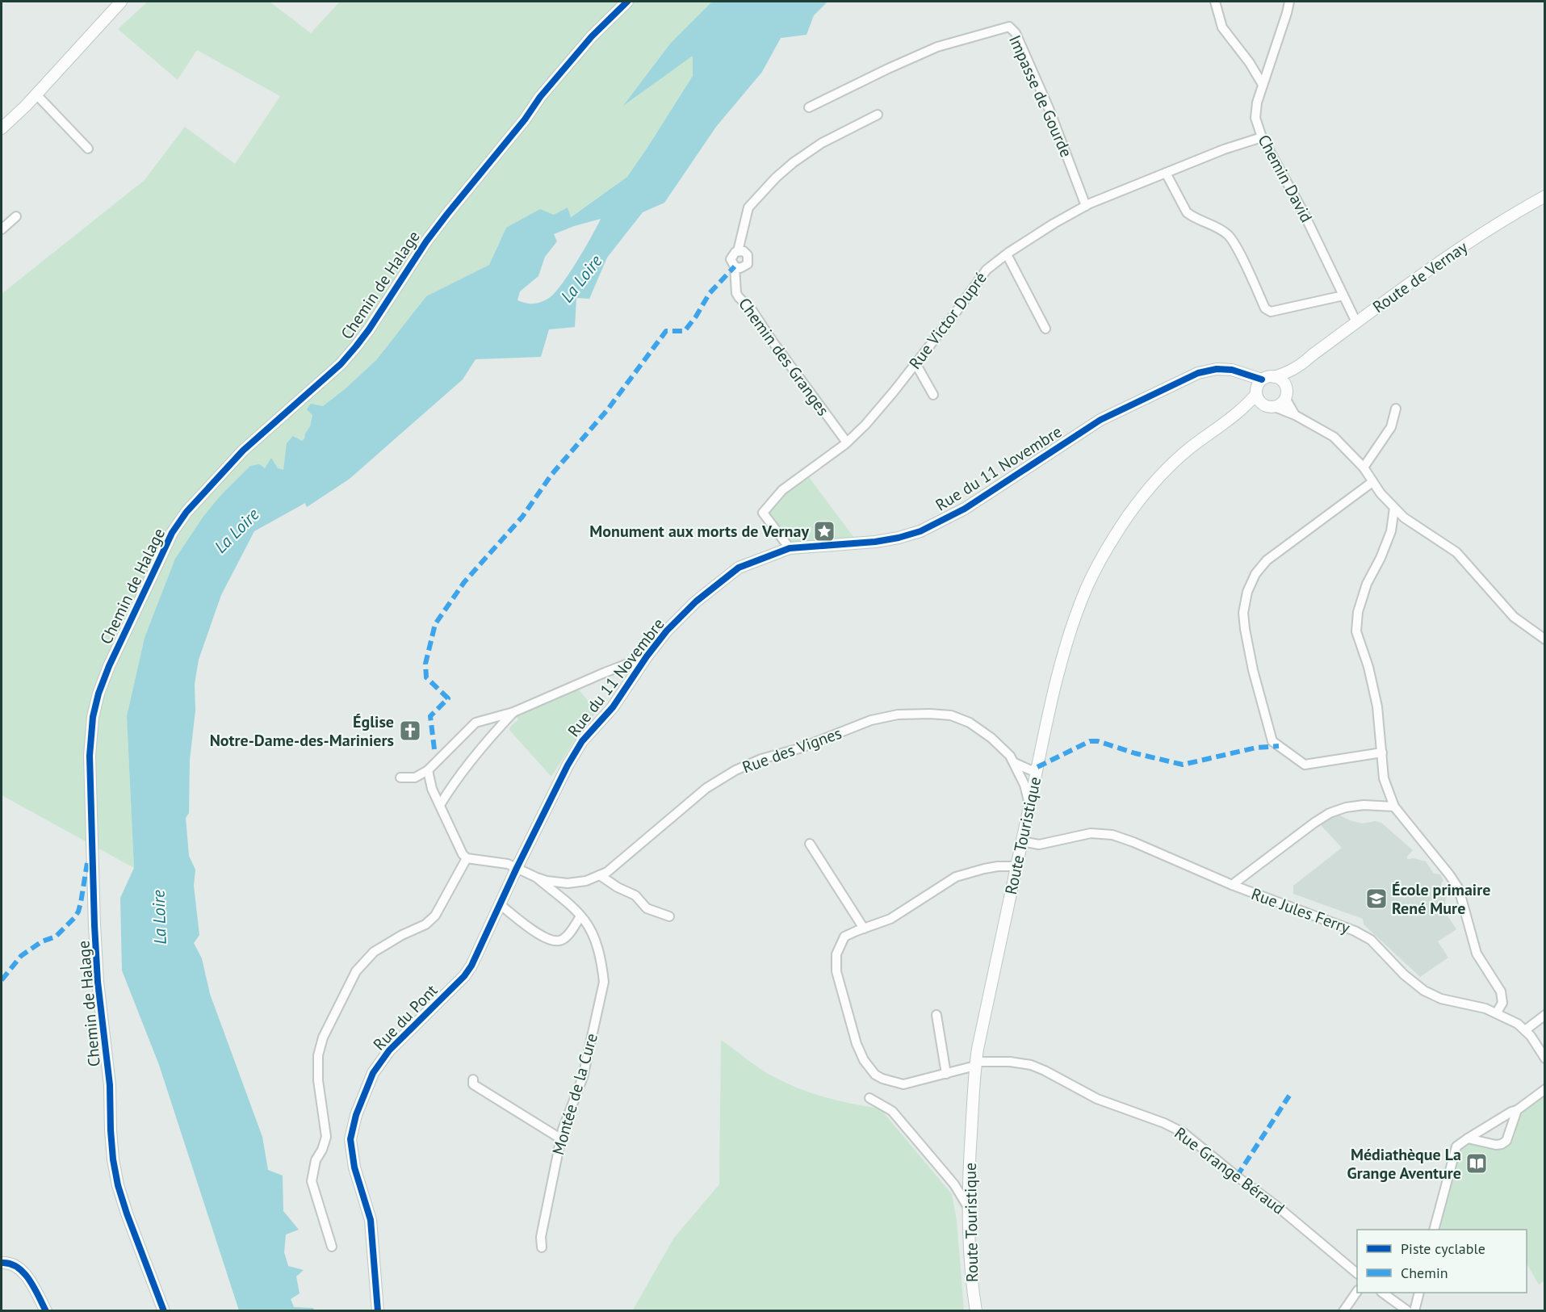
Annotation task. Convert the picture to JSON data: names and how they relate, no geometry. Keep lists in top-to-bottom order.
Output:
{
  "streets": {
    "street": [
      "Impasse de Gourde",
      "Chemin David",
      "Route de Vernay",
      "Chemin de Halage",
      "Rue Victor Dupré",
      "Chemin des Granges",
      "Rue du 11 Novembre",
      "Rue des Vignes",
      "Route Touristique",
      "Rue Jules Ferry",
      "Rue du Pont",
      "Montée de la Cure",
      "Rue Grange Béraud"
    ]
  },
  "crossings": [
    ["Impasse de Gourde", "Rue Victor Dupré"],
    ["Chemin David", "Route de Vernay"],
    ["Chemin David", "Rue Victor Dupré"],
    ["Route de Vernay", "Rue du 11 Novembre"],
    ["Route de Vernay", "Route Touristique"],
    ["Rue Victor Dupré", "Chemin des Granges"],
    ["Rue Victor Dupré", "Rue du 11 Novembre"],
    ["Rue du 11 Novembre", "Rue des Vignes"],
    ["Rue du 11 Novembre", "Route Touristique"],
    ["Rue du 11 Novembre", "Rue du Pont"],
    ["Rue des Vignes", "Route Touristique"],
    ["Rue des Vignes", "Rue du Pont"],
    ["Rue des Vignes", "Montée de la Cure"],
    ["Route Touristique", "Rue Jules Ferry"],
    ["Route Touristique", "Rue Grange Béraud"]
  ],
  "water": ["La Loire"],
  "places": {
    "place": ["Monument aux morts de Vernay"],
    "church": ["Église Notre-Dame-des-Mariniers"],
    "school or university": ["École primaire René Mure"],
    "library": ["Médiathèque La Grange Aventure"]
  },
  "legend": ["Piste cyclable", "Chemin"]
}
